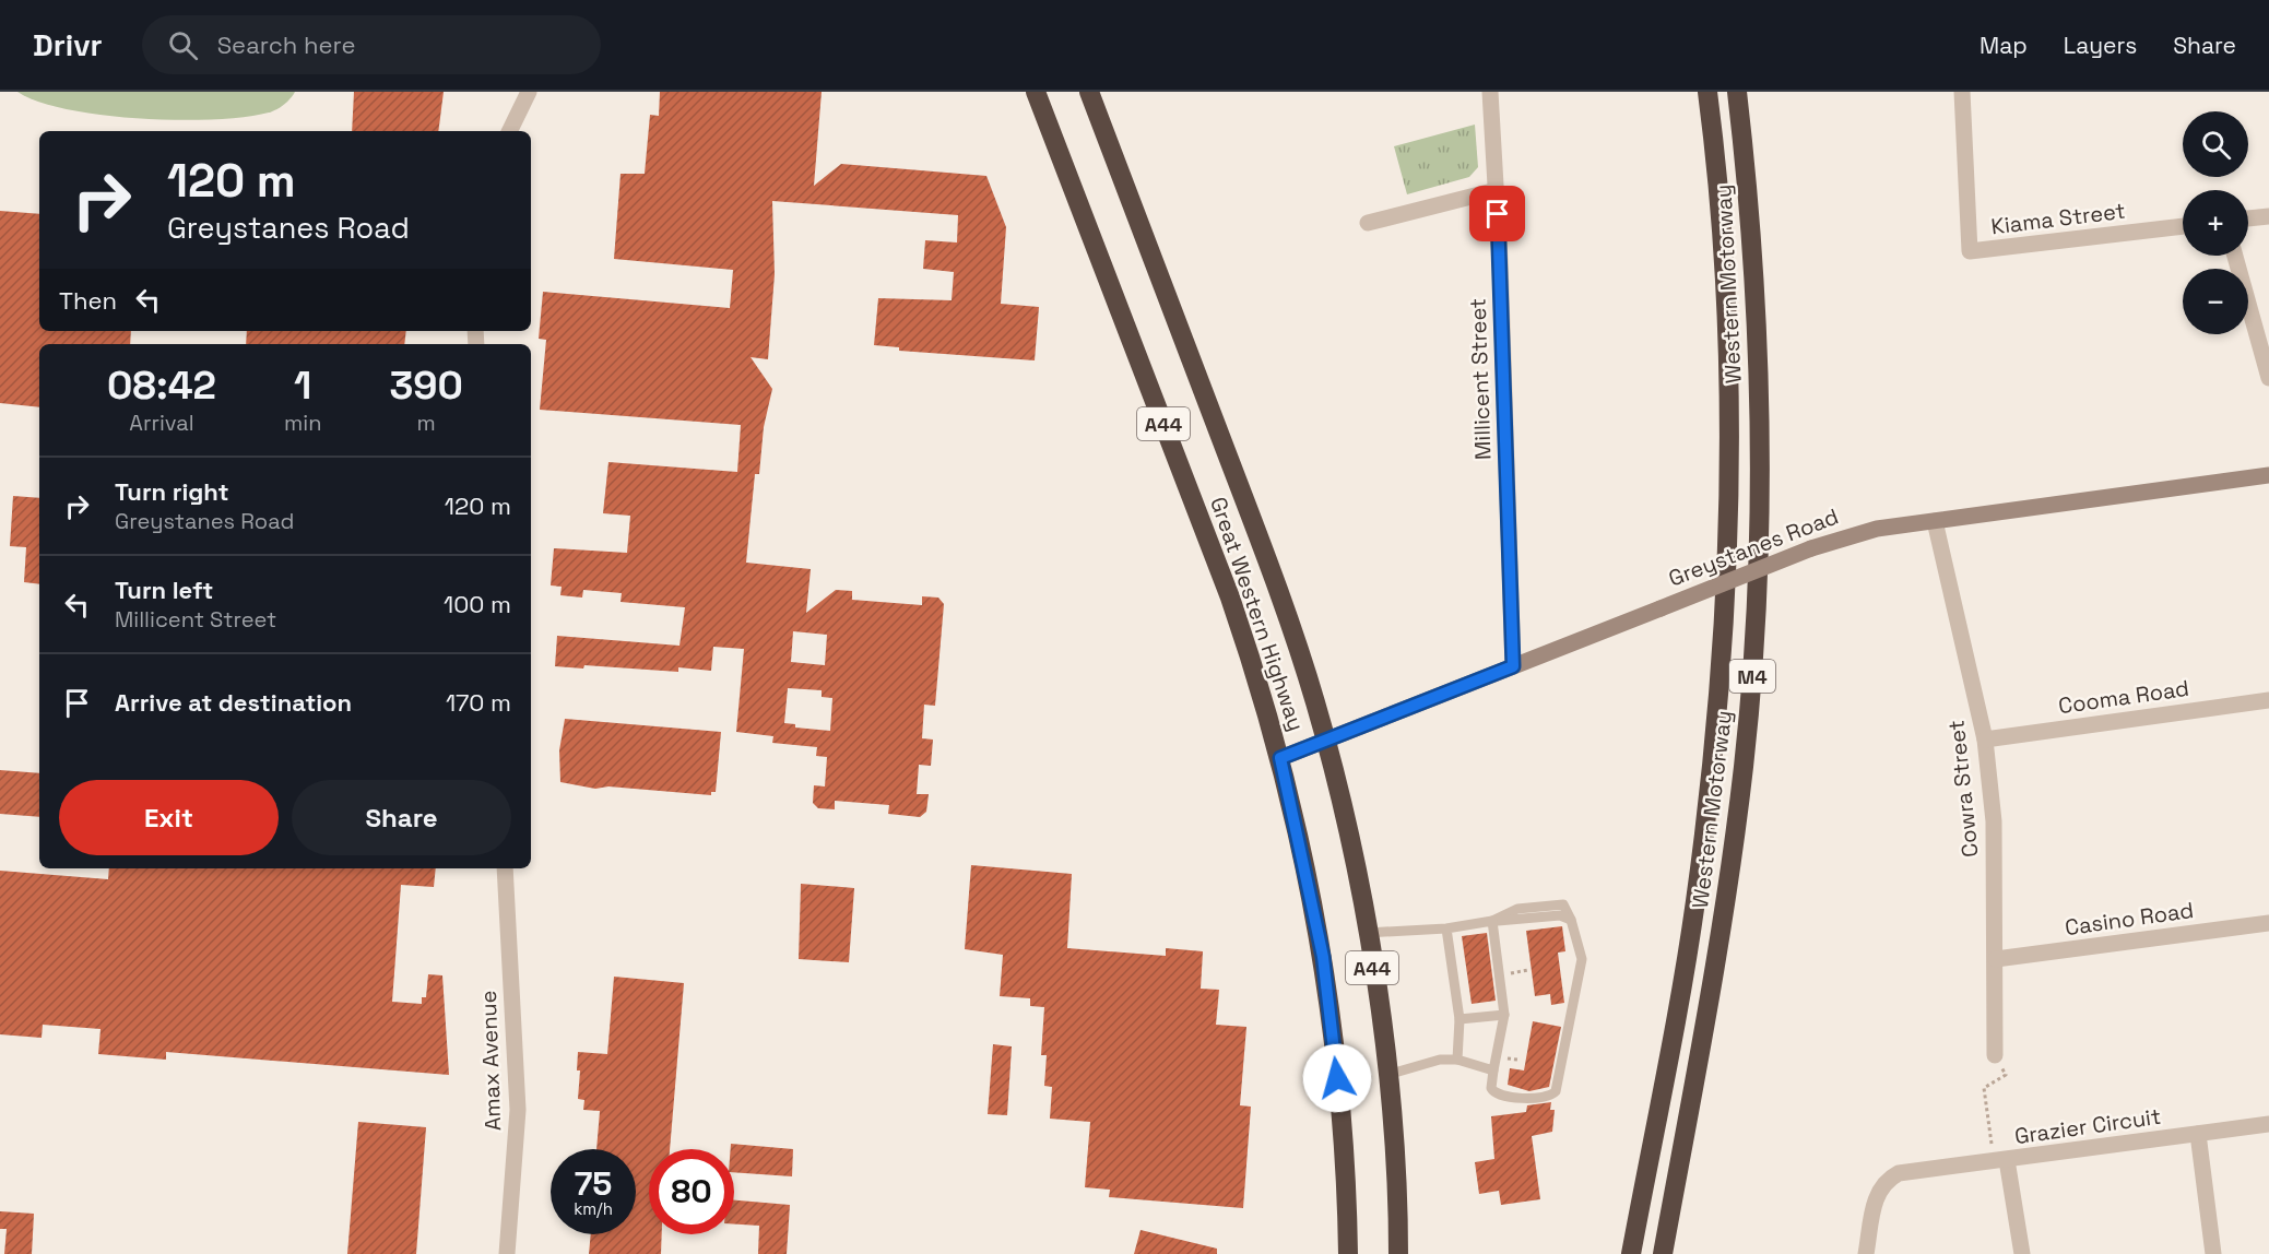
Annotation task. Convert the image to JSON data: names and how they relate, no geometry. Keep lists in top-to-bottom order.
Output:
{
  "streets": {
    "highway": [
      "Western Motorway",
      "A44",
      "Great Western Highway",
      "M4"
    ],
    "main road": ["Greystanes Road"],
    "street": [
      "Kiama Street",
      "Millicent Street",
      "Cooma Road",
      "Cowra Street",
      "Casino Road",
      "Amax Avenue",
      "Grazier Circuit"
    ]
  },
  "crossings": [
    ["Millicent Street", "Greystanes Road"],
    ["Greystanes Road", "Great Western Highway"],
    ["Greystanes Road", "Cowra Street"],
    ["Cooma Road", "Cowra Street"],
    ["Cowra Street", "Casino Road"]
  ],
  "page": {
    "header": "Drivr",
    "search": "Search here",
    "nav": ["Map", "Layers", "Share"],
    "map_buttons": ["+", "−"],
    "turn": ["120 m", "Greystanes Road"],
    "then": "Then",
    "eta": [
      "08:42",
      "Arrival",
      "1",
      "min",
      "390",
      "m"
    ],
    "list": [
      {
        "name": "Turn right",
        "note": "Greystanes Road",
        "value": "120 m"
      },
      {
        "name": "Turn left",
        "note": "Millicent Street",
        "value": "100 m"
      },
      {
        "name": "Arrive at destination",
        "value": "170 m"
      }
    ],
    "buttons": ["Exit", "Share"],
    "speed": "75 km/h",
    "limit": "80"
  }
}
